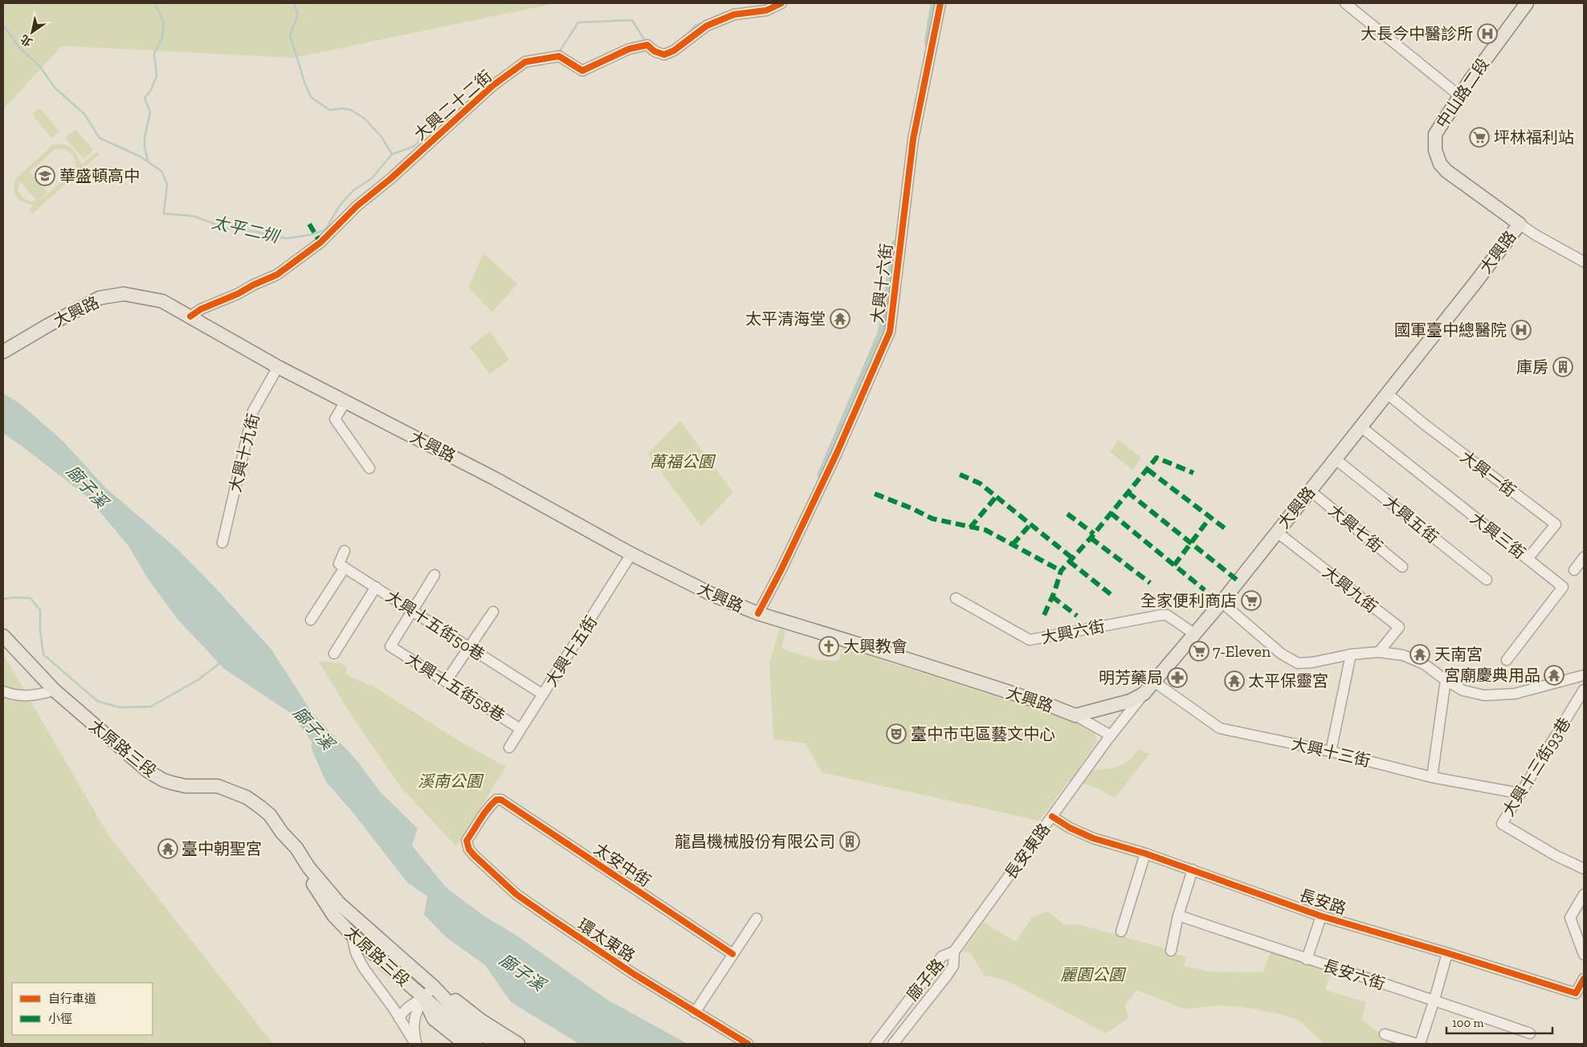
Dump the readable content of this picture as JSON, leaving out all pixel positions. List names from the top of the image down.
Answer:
{
  "streets": {
    "main road": ["中山路二段", "大興路", "太原路三段"],
    "street": [
      "大興二十二街",
      "大興十六街",
      "大興十九街",
      "大興一街",
      "大興五街",
      "大興七街",
      "大興三街",
      "大興九街",
      "大興十五街50巷",
      "大興六街",
      "大興十五街",
      "大興十五街58巷",
      "大興十三街",
      "大興十三街93巷",
      "長安東路",
      "太安中街",
      "長安路",
      "環太東路",
      "長安六街",
      "廍子路"
    ]
  },
  "crossings": [
    ["中山路二段", "大興路"],
    ["大興二十二街", "大興路"],
    ["大興路", "大興十六街"],
    ["大興路", "大興十九街"],
    ["大興路", "大興一街"],
    ["大興路", "大興五街"],
    ["大興路", "大興七街"],
    ["大興路", "大興三街"],
    ["大興路", "大興九街"],
    ["大興路", "大興六街"],
    ["大興路", "大興十五街"],
    ["大興路", "大興十三街"],
    ["大興路", "長安東路"],
    ["大興一街", "大興三街"],
    ["大興十五街50巷", "大興十五街"],
    ["大興十五街50巷", "大興十五街58巷"],
    ["大興十五街", "大興十五街58巷"],
    ["大興十三街", "大興十三街93巷"],
    ["長安東路", "長安路"],
    ["長安東路", "廍子路"],
    ["太安中街", "環太東路"]
  ],
  "water": ["太平二圳", "廍子溪"],
  "parks": ["萬福公園", "溪南公園", "麗園公園"],
  "places": {
    "hospital": ["大長今中醫診所", "國軍臺中總醫院"],
    "supermarket": ["坪林福利站", "全家便利商店", "7-Eleven"],
    "school or university": ["華盛頓高中"],
    "temple": [
      "太平清海堂",
      "天南宮",
      "宮廟慶典用品",
      "太平保靈宮",
      "臺中朝聖宮"
    ],
    "building": ["庫房", "龍昌機械股份有限公司"],
    "church": ["大興教會"],
    "pharmacy": ["明芳藥局"],
    "theatre": ["臺中市屯區藝文中心"]
  },
  "legend": ["自行車道", "小徑"],
  "scale_bar": "100 m",
  "north": "bottom left"
}
